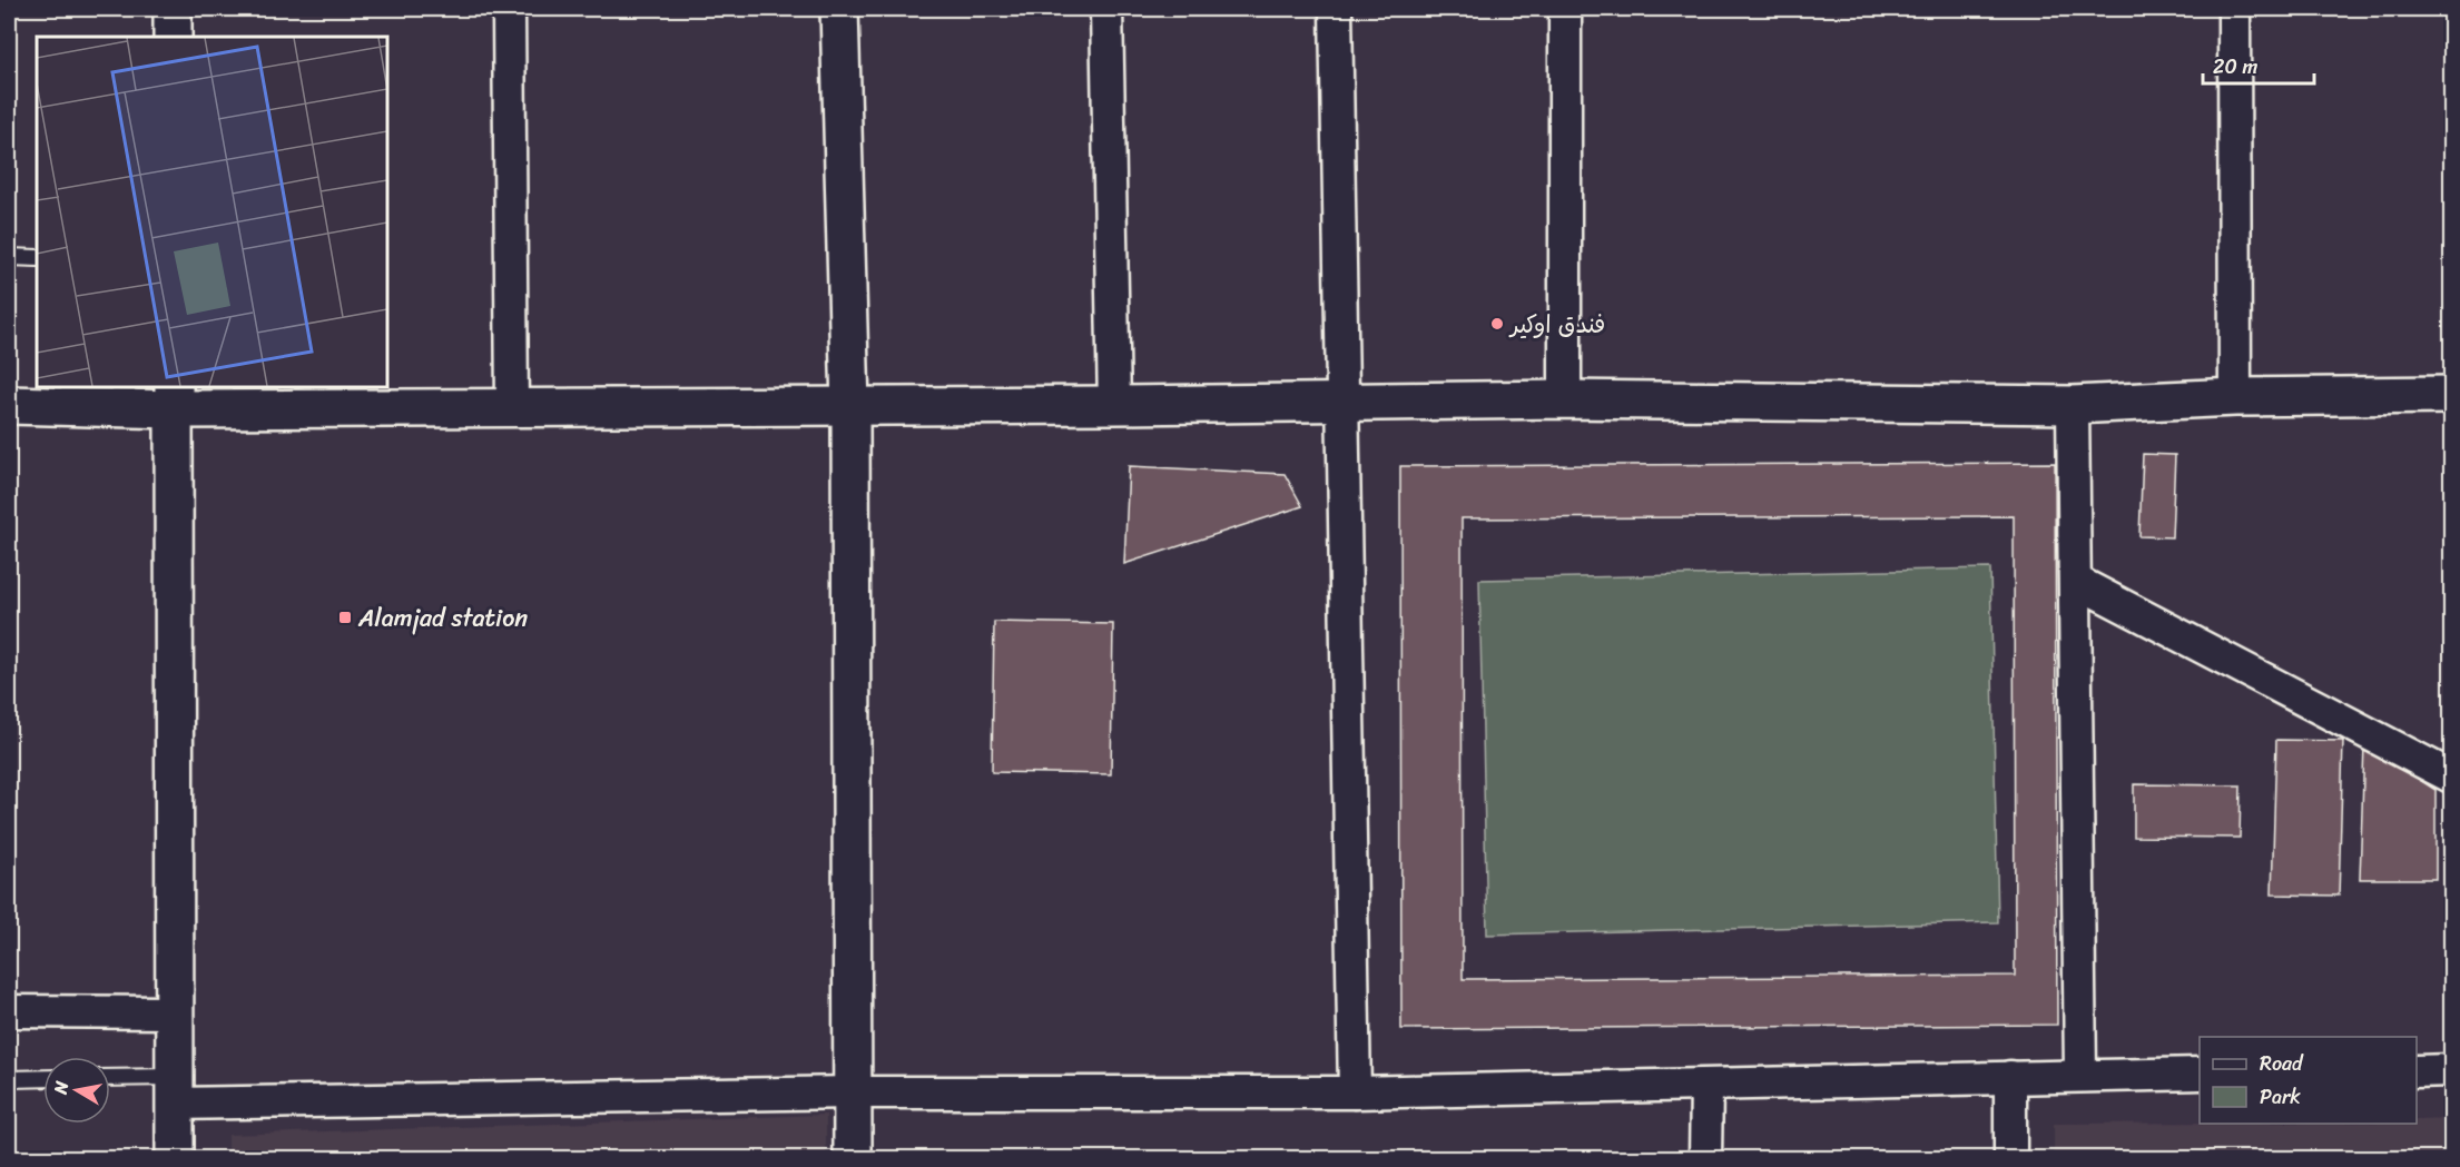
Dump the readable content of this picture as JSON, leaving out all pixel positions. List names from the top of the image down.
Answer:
{
  "places": {
    "other": ["فندق اوكير"],
    "transit": ["Alamjad station"]
  },
  "legend": ["Road", "Park"],
  "scale_bar": "20 m",
  "north": "left"
}
